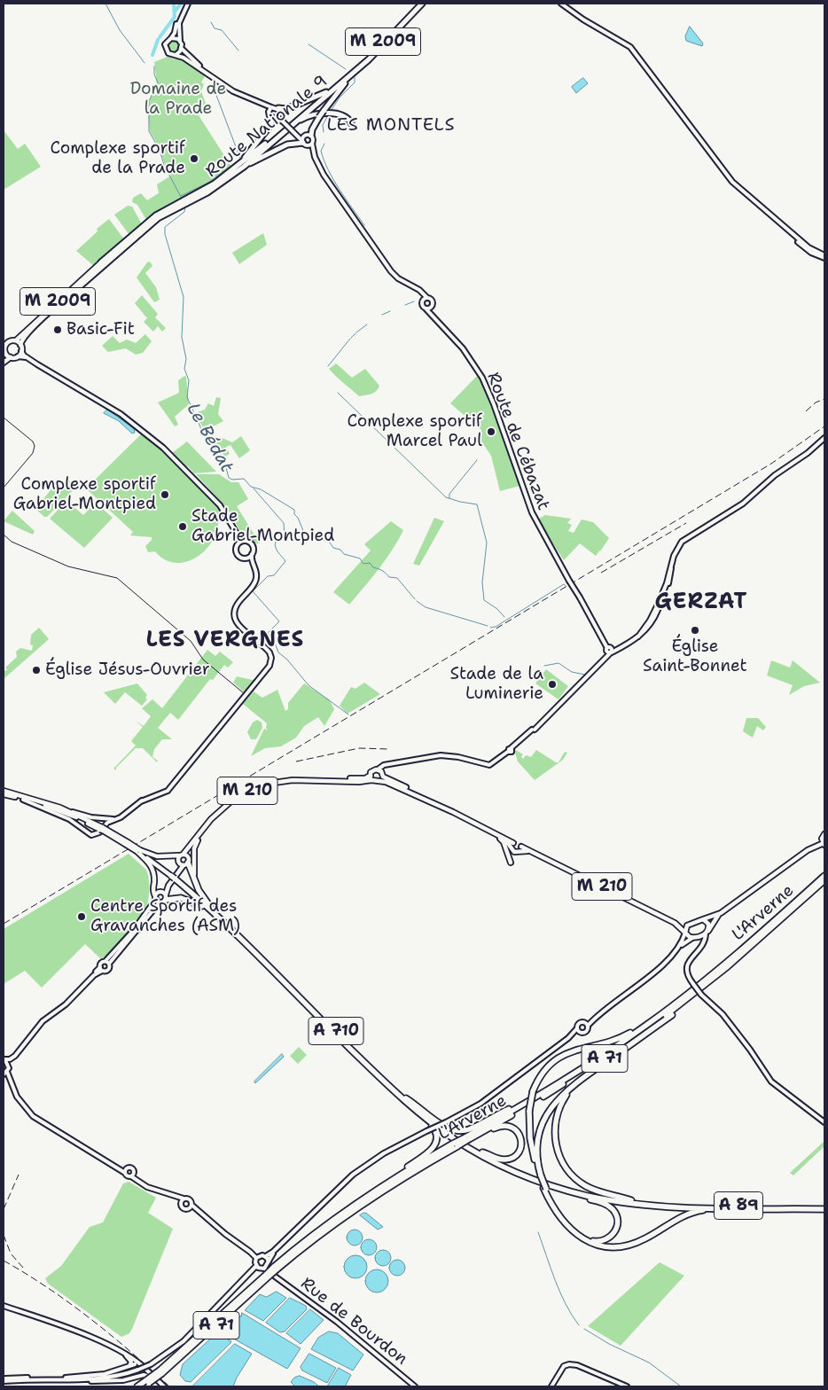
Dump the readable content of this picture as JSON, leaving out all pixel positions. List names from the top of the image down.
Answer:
{
  "streets": {
    "highway": [
      "M 2009",
      "Route Nationale 9",
      "L'Arverne",
      "A 710",
      "A 71",
      "A 89"
    ],
    "main road": ["Route de Cébazat", "M 210", "Rue de Bourdon"]
  },
  "crossings": [
    ["M 2009", "Route Nationale 9"],
    ["L'Arverne", "Rue de Bourdon"],
    ["A 710", "A 89"]
  ],
  "districts": ["LES MONTELS", "GERZAT", "LES VERGNES"],
  "water": ["Le Bédat"],
  "parks": ["Domaine de la Prade"],
  "places": [
    "Complexe sportif de la Prade",
    "Basic-Fit",
    "Complexe sportif Marcel Paul",
    "Complexe sportif Gabriel-Montpied",
    "Stade Gabriel-Montpied",
    "Église Saint-Bonnet",
    "Église Jésus-Ouvrier",
    "Stade de la Luminerie",
    "Centre Sportif des Gravanches (ASM)"
  ]
}
